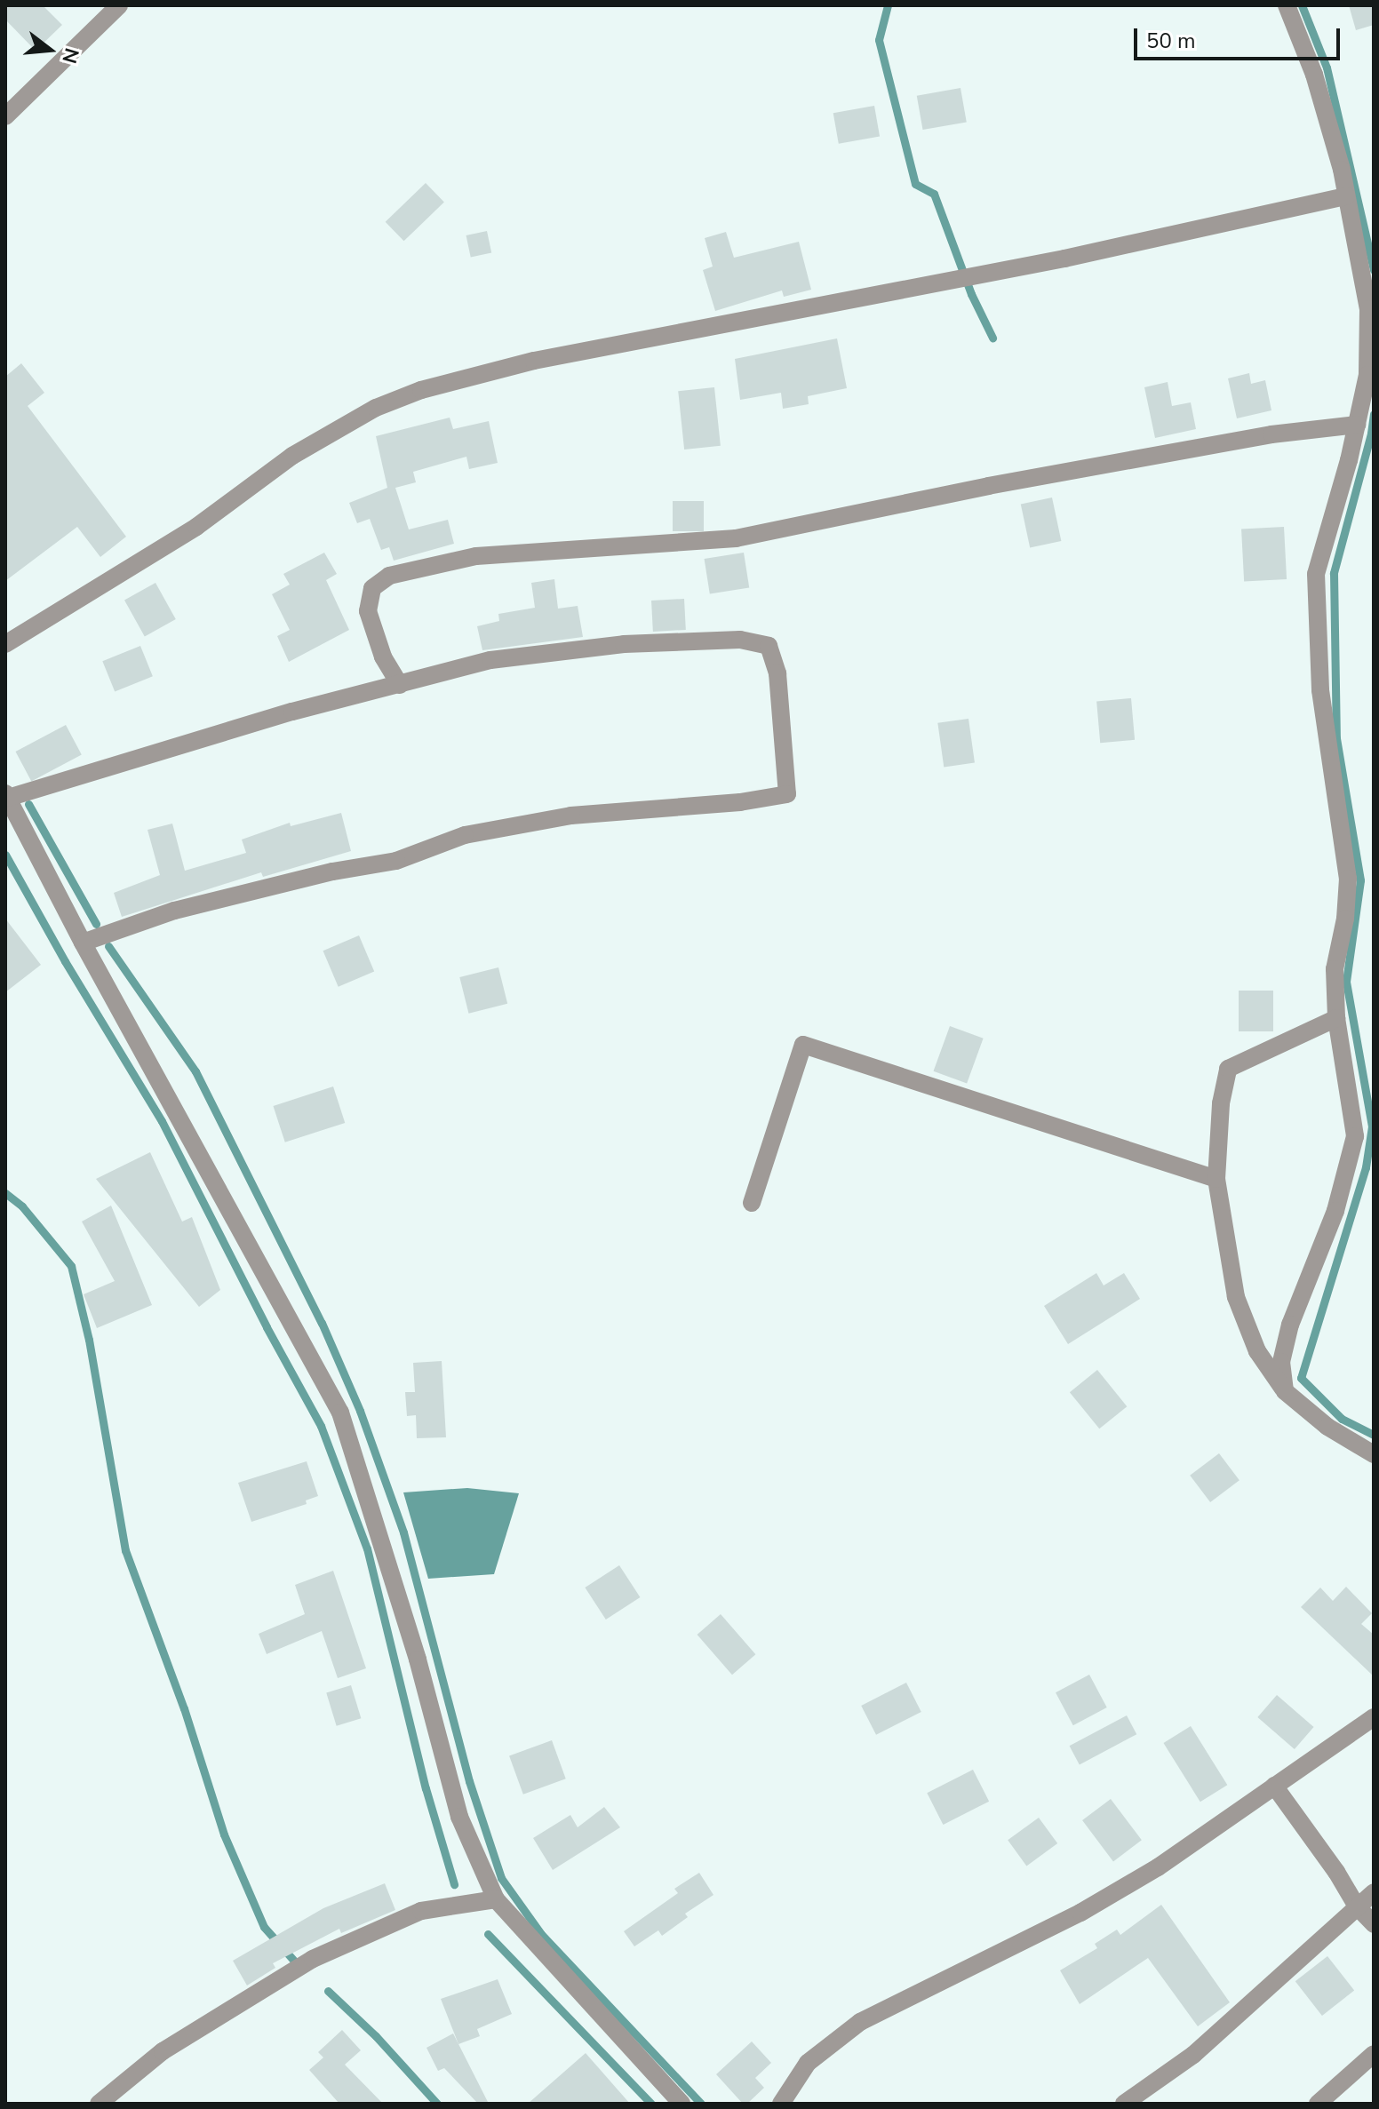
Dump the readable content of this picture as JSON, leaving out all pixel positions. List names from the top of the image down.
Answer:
{
  "scale_bar": "50 m",
  "north": "right"
}
